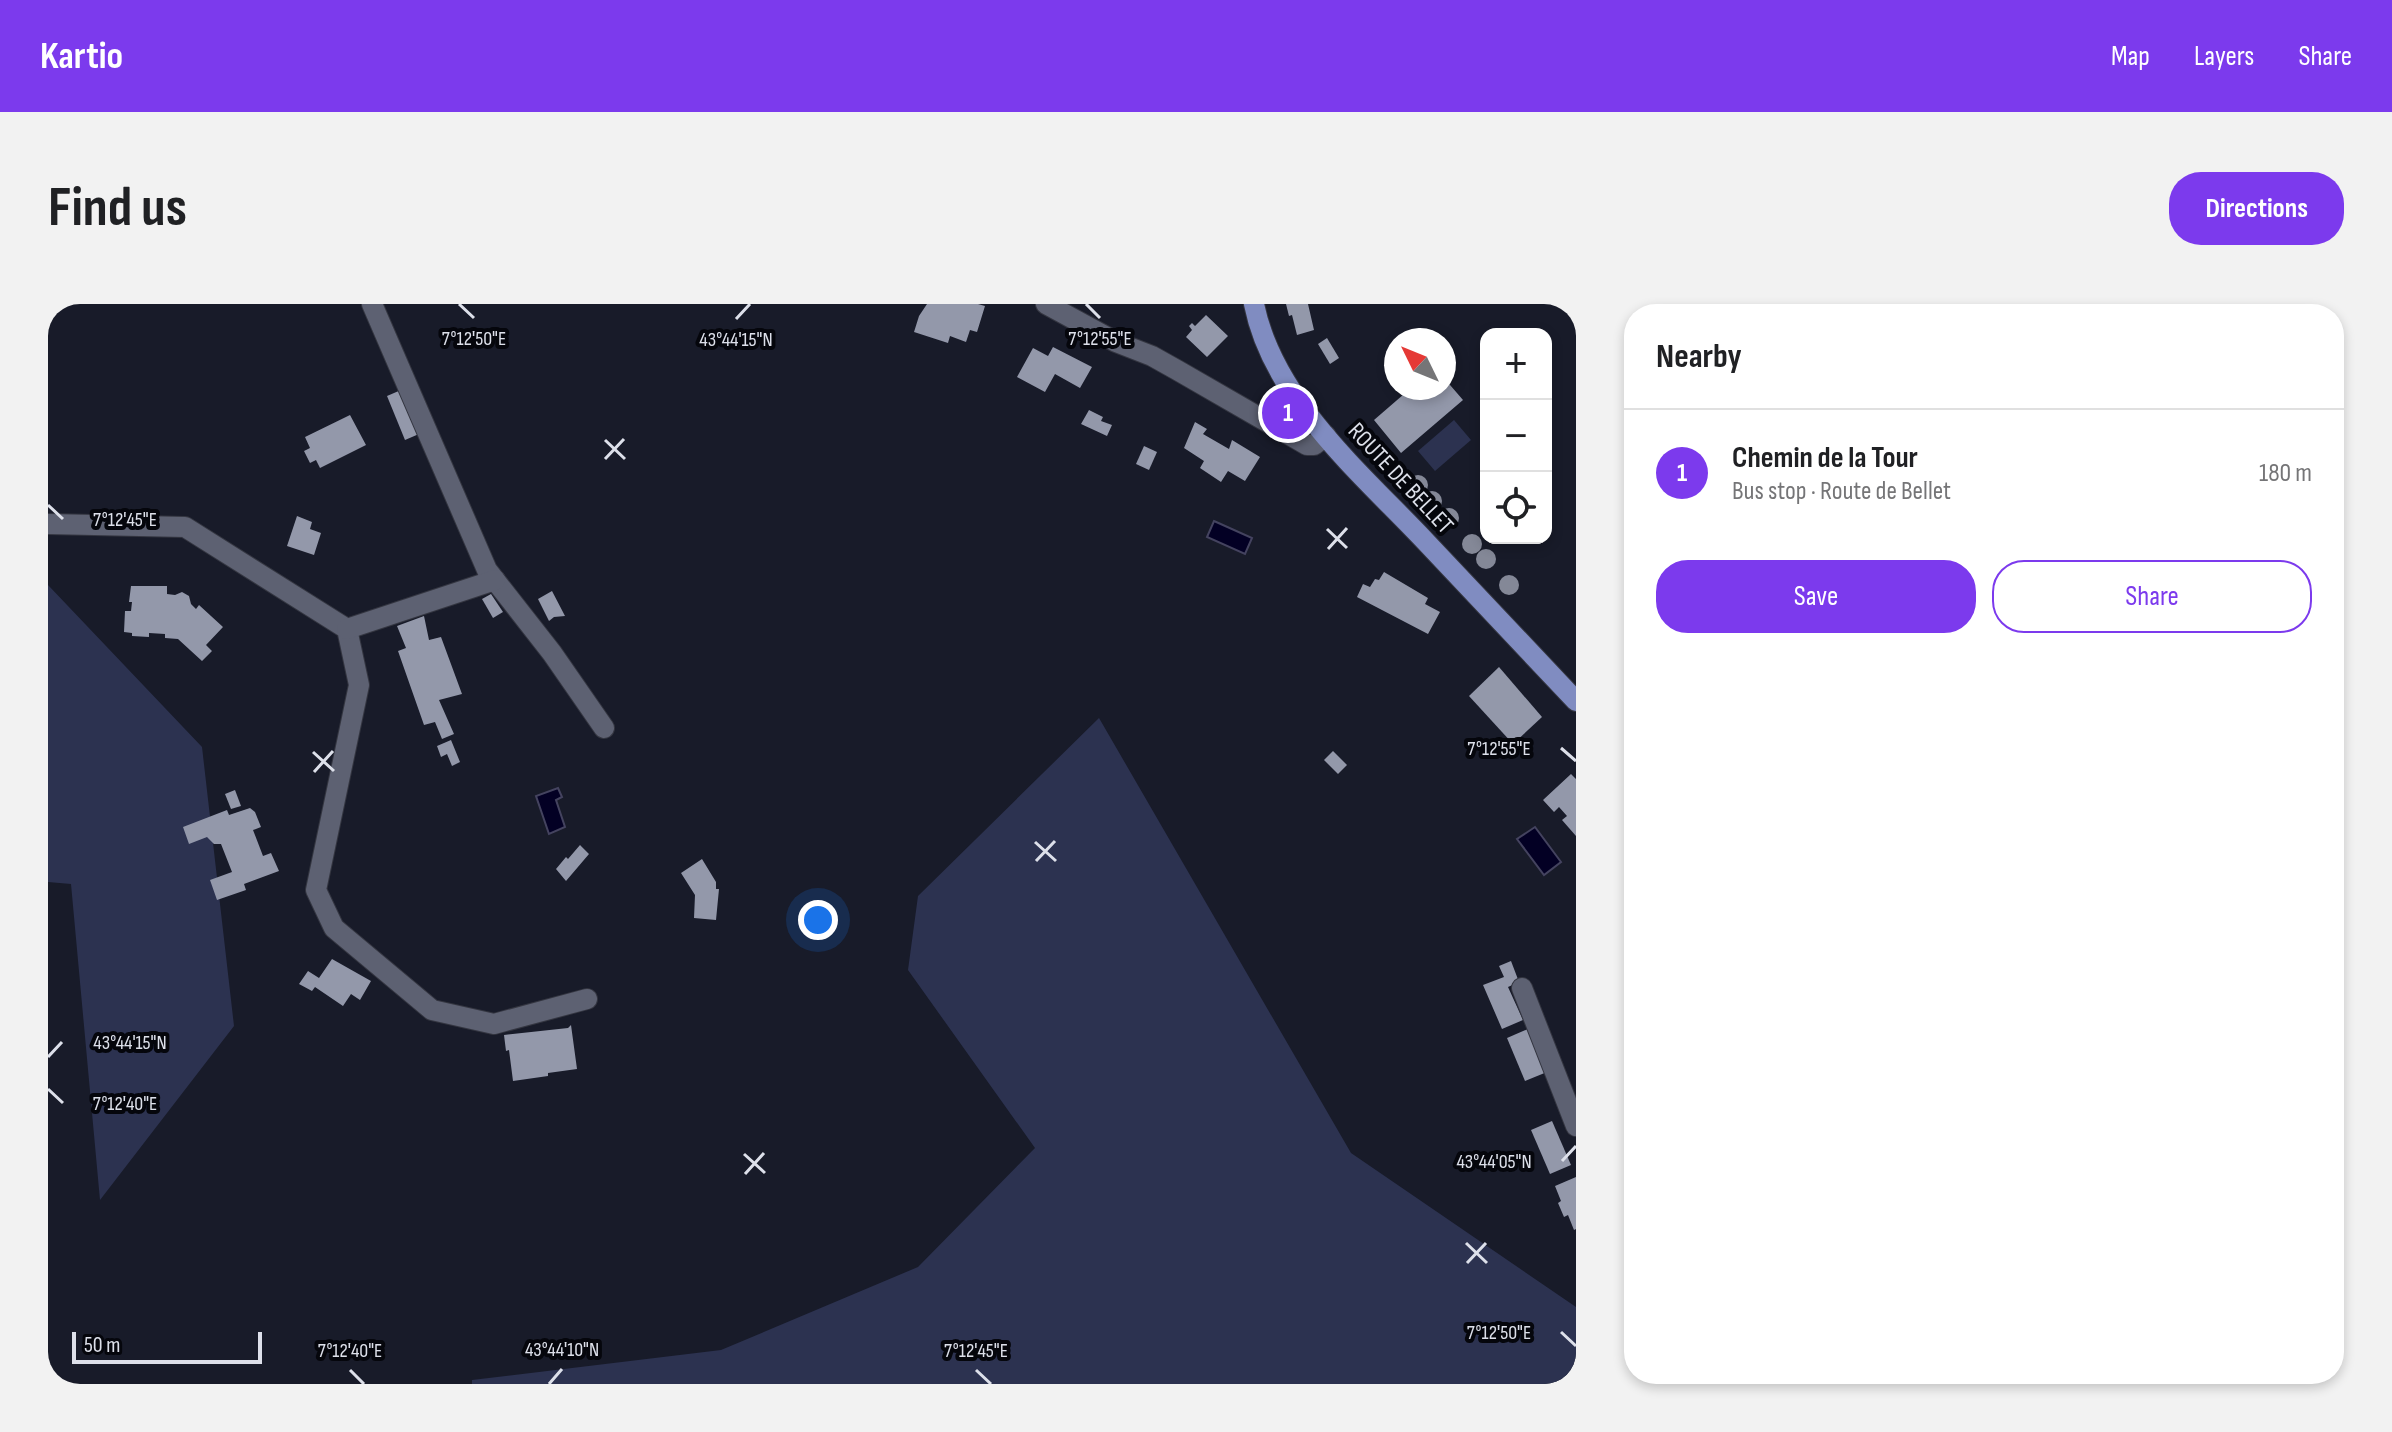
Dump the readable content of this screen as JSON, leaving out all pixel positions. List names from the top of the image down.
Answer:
{
  "streets": {
    "main road": ["ROUTE DE BELLET"]
  },
  "scale_bar": "50 m",
  "north": "top left",
  "page": {
    "header": "Kartio",
    "nav": ["Map", "Layers", "Share"],
    "buttons": [
      "Directions",
      ["Save", "Share"]
    ],
    "title": "Find us",
    "heading": "Nearby",
    "map_buttons": ["+", "−"],
    "pins": "1",
    "list": [
      {
        "mark": "1",
        "name": "Chemin de la Tour",
        "note": "Bus stop · Route de Bellet",
        "value": "180 m"
      }
    ],
    "scale": "50 m"
  },
  "coordinates": [
    "7°12'50\"E",
    "7°12'55\"E",
    "43°44'15\"N",
    "7°12'45\"E",
    "7°12'40\"E",
    "43°44'05\"N",
    "43°44'10\"N"
  ]
}
